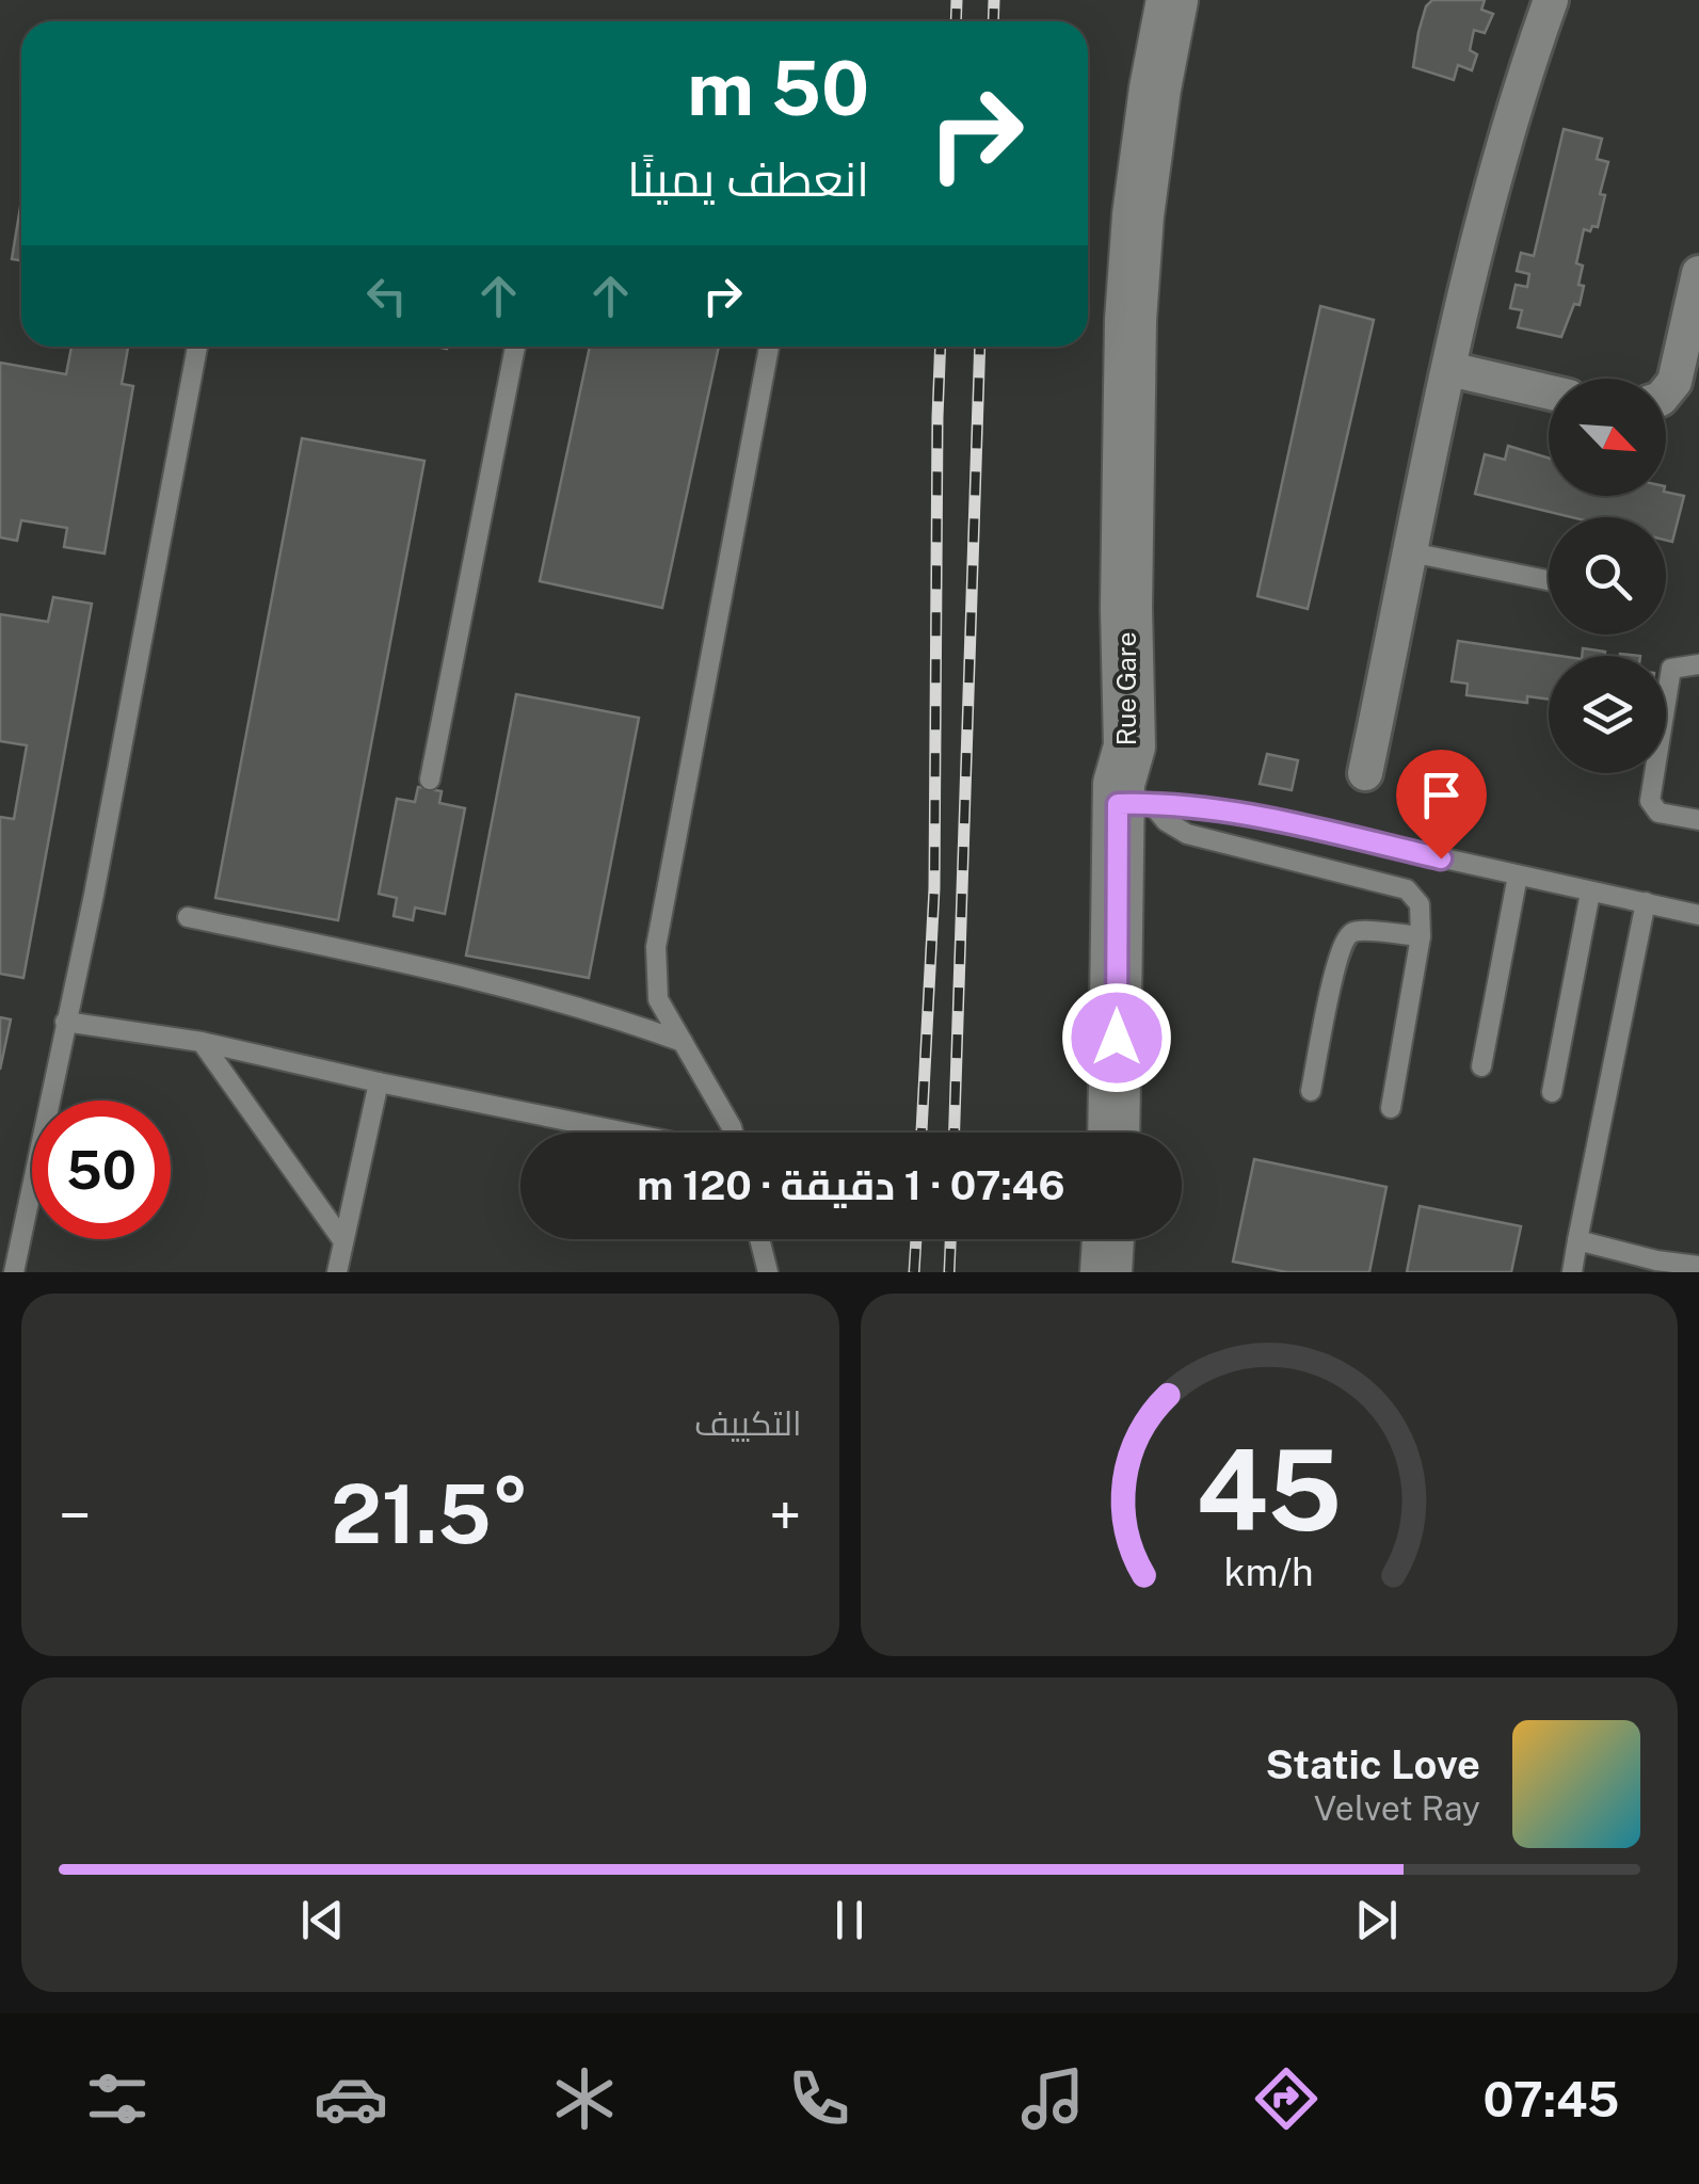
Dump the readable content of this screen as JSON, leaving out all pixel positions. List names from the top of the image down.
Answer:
{
  "streets": {
    "main road": ["Rue Gare"]
  },
  "north": "bottom right",
  "page": {
    "turn": ["50 m", "انعطف يمينًا"],
    "limit": "50",
    "trip": "07:46 · 1 دقيقة · 120 m",
    "tile": "التكييف",
    "heat": ["−", "21.5°", "+"],
    "song": ["Static Love", "Velvet Ray"],
    "tabs": "07:45",
    "gauge": ["45", "km/h"]
  }
}
